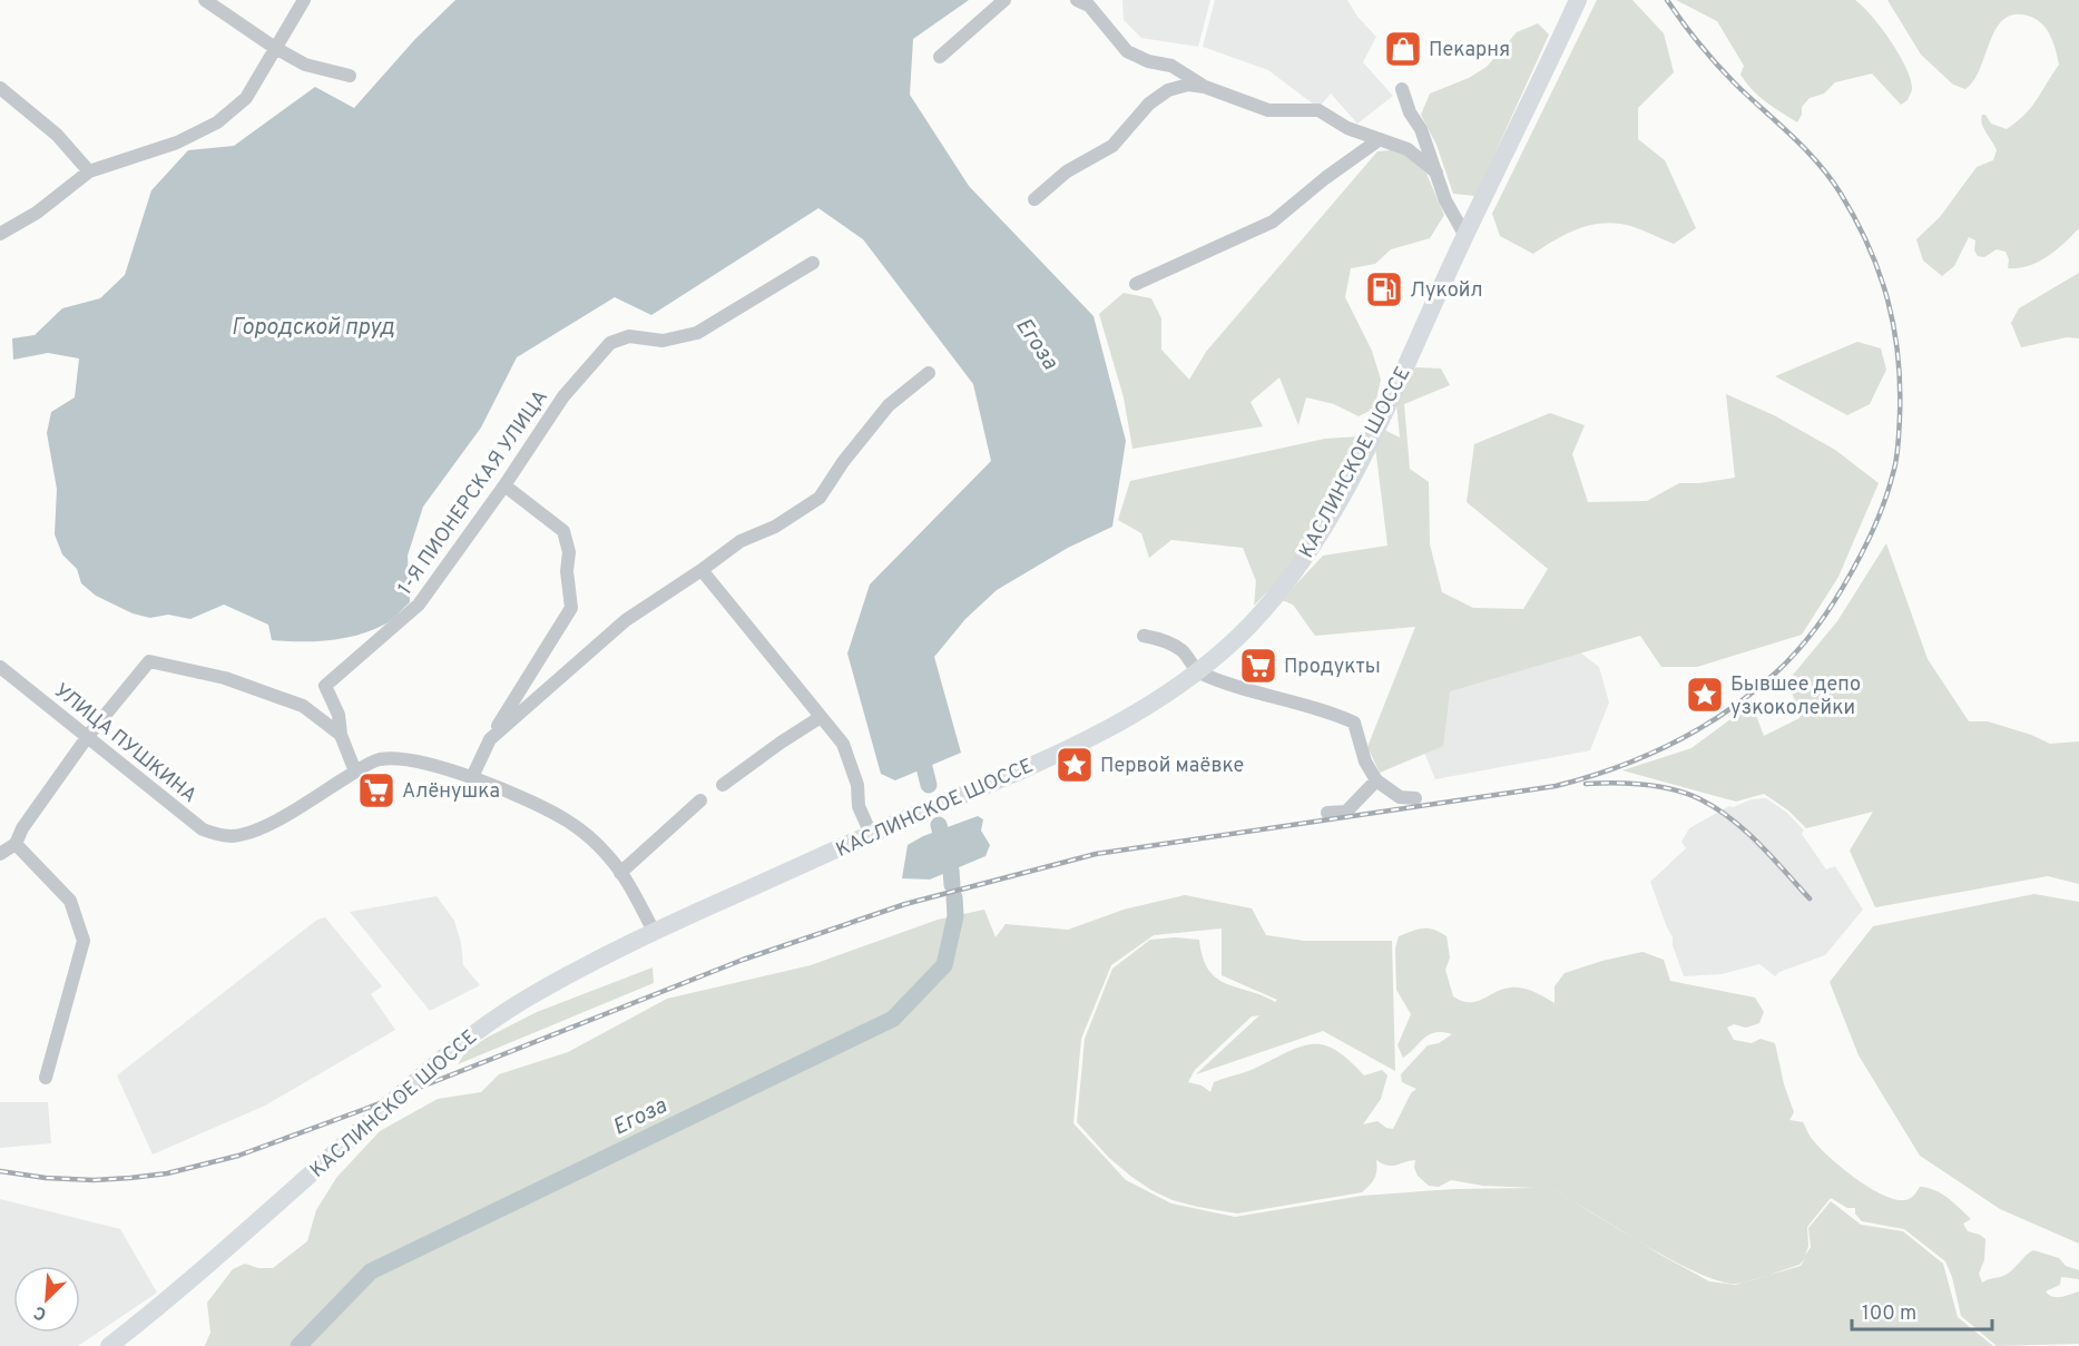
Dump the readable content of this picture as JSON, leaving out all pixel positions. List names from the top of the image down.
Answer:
{
  "streets": {
    "main road": ["КАСЛИНСКОЕ ШОССЕ"],
    "street": ["1-Я ПИОНЕРСКАЯ УЛИЦА", "УЛИЦА ПУШКИНА"]
  },
  "water": ["Городской пруд", "Егоза"],
  "places": {
    "shop": ["Пекарня"],
    "fuel station": ["Лукойл"],
    "supermarket": ["Продукты", "Алёнушка"],
    "place": ["Бывшее депо узкоколейки", "Первой маёвке"]
  },
  "scale_bar": "100 m",
  "north": "bottom left"
}
